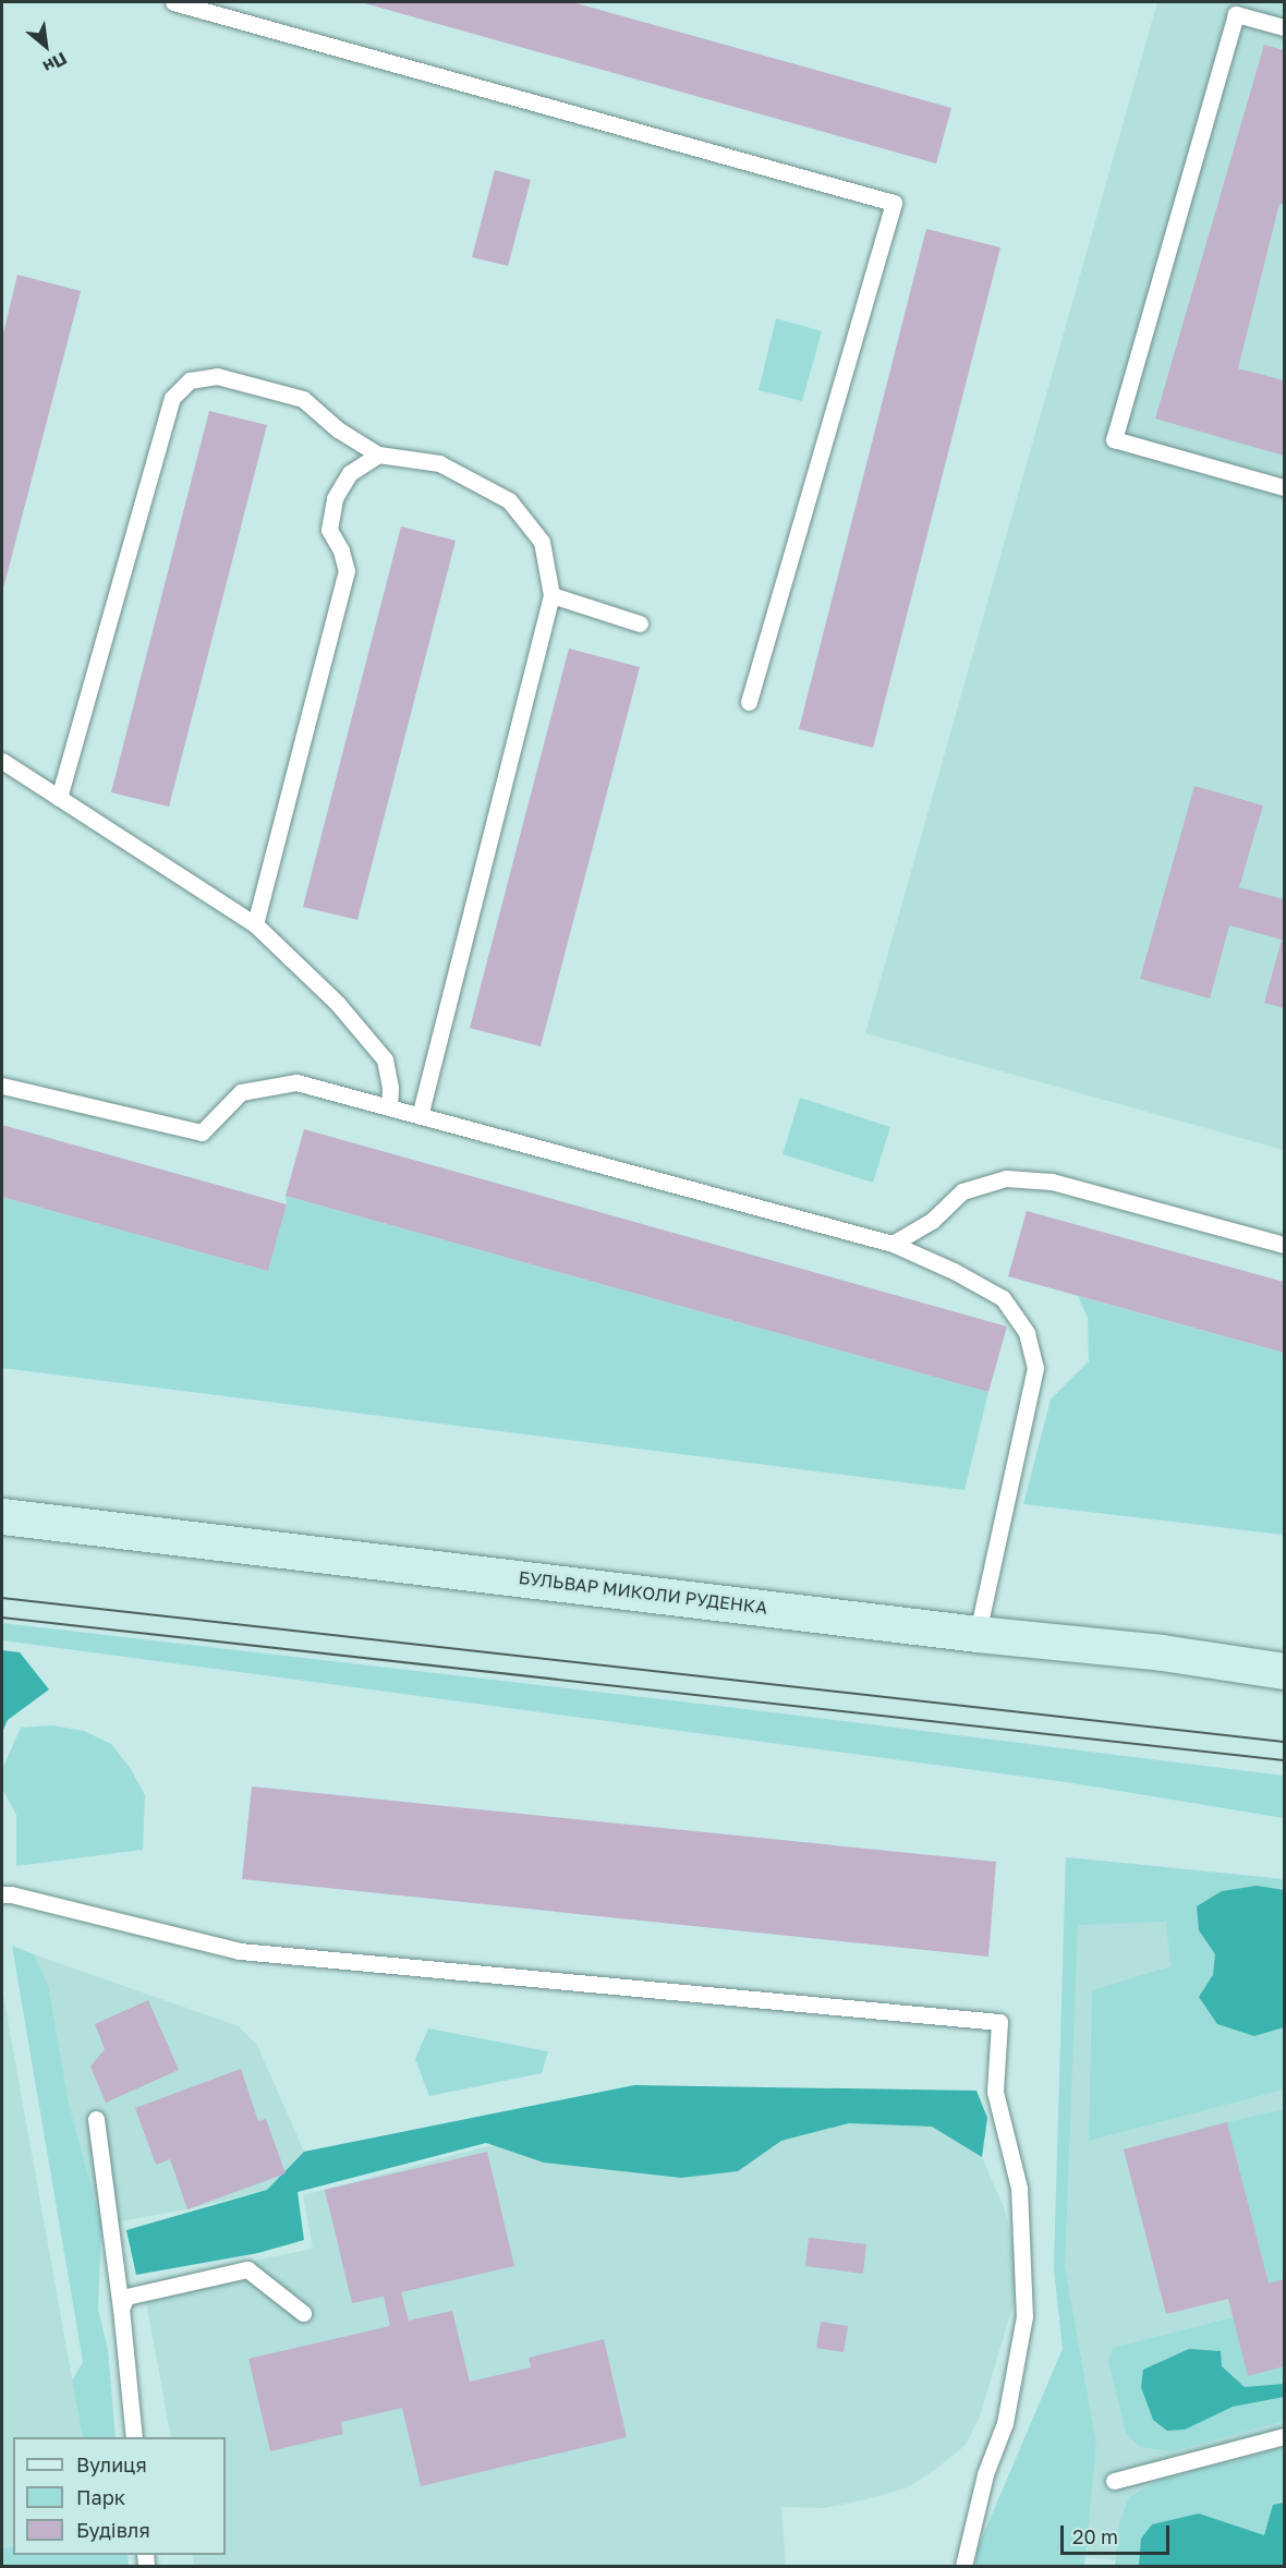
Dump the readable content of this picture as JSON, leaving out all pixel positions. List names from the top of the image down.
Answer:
{
  "streets": {
    "street": ["БУЛЬВАР МИКОЛИ РУДЕНКА"]
  },
  "legend": ["Вулиця", "Парк", "Будівля"],
  "scale_bar": "20 m",
  "north": "bottom right"
}
